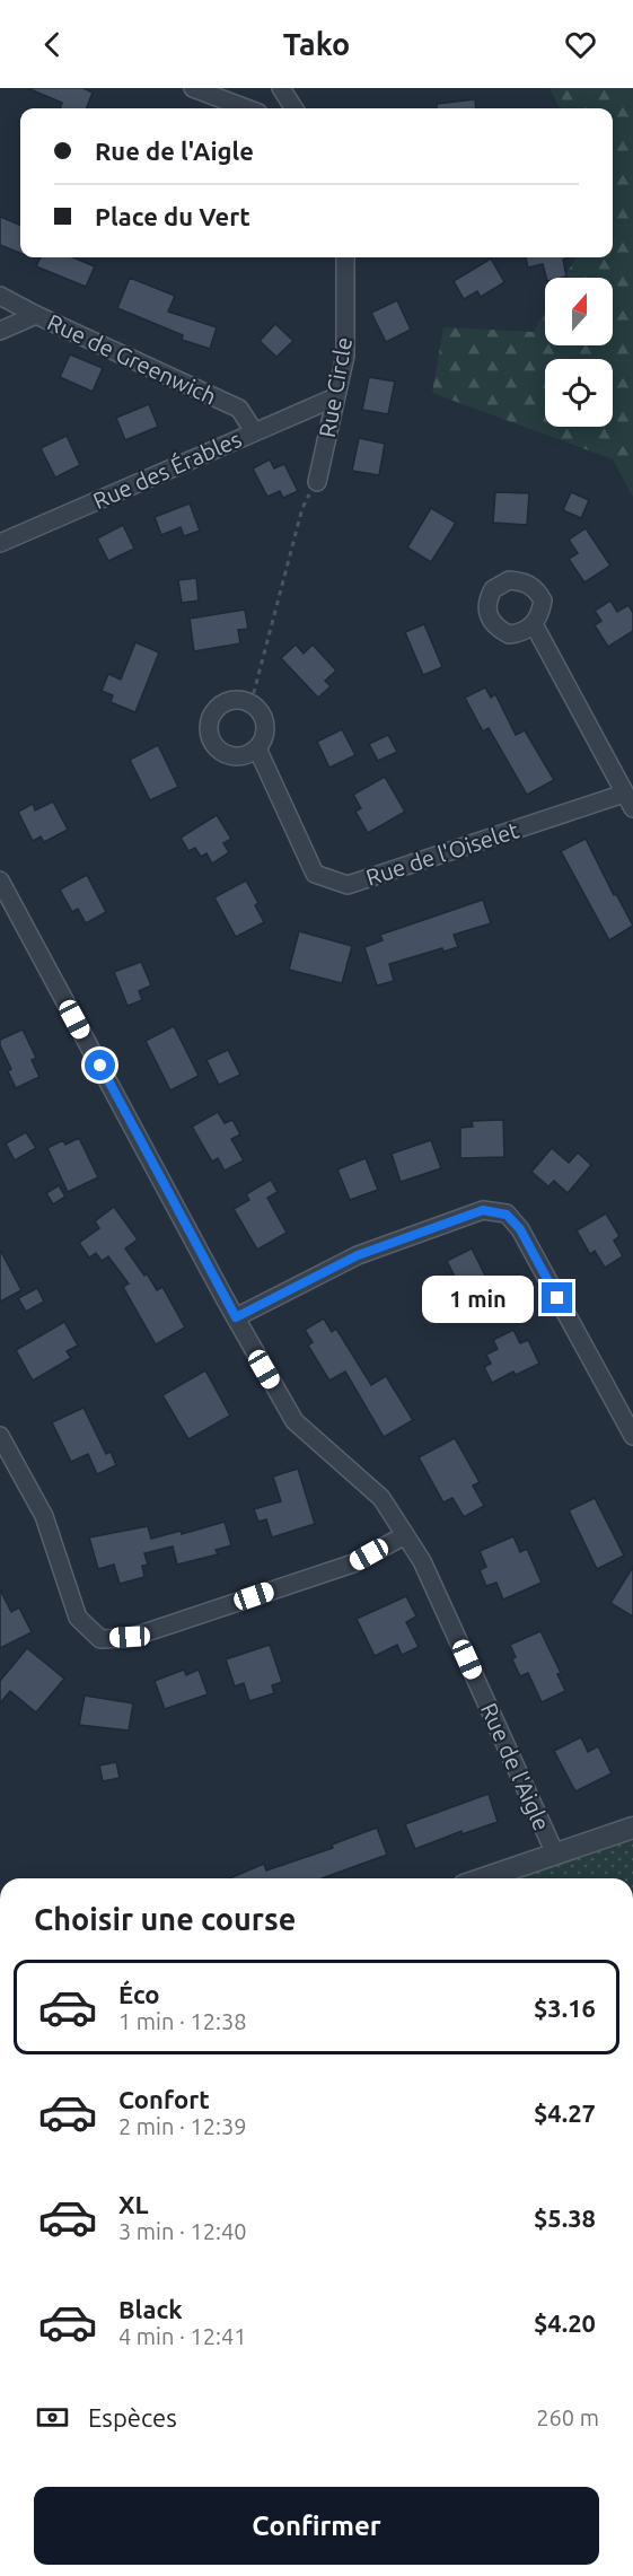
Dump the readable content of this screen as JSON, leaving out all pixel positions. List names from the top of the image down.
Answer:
{
  "streets": {
    "street": [
      "Rue de Greenwich",
      "Rue Circle",
      "Rue des Érables",
      "Rue de l'Oiselet",
      "Rue de l'Aigle"
    ]
  },
  "crossings": [
    ["Rue de Greenwich", "Rue des Érables"],
    ["Rue Circle", "Rue des Érables"]
  ],
  "north": "top",
  "page": {
    "header": "Tako",
    "banner": ["Rue de l'Aigle", "Place du Vert"],
    "bubble": "1 min",
    "heading": "Choisir une course",
    "list": [
      {
        "name": "Éco",
        "note": "1 min · 12:38",
        "value": "$3.16"
      },
      {
        "name": "Confort",
        "note": "2 min · 12:39",
        "value": "$4.27"
      },
      {
        "name": "XL",
        "note": "3 min · 12:40",
        "value": "$5.38"
      },
      {
        "name": "Black",
        "note": "4 min · 12:41",
        "value": "$4.20"
      }
    ],
    "pay": ["Espèces", "260 m"],
    "buttons": "Confirmer"
  }
}
